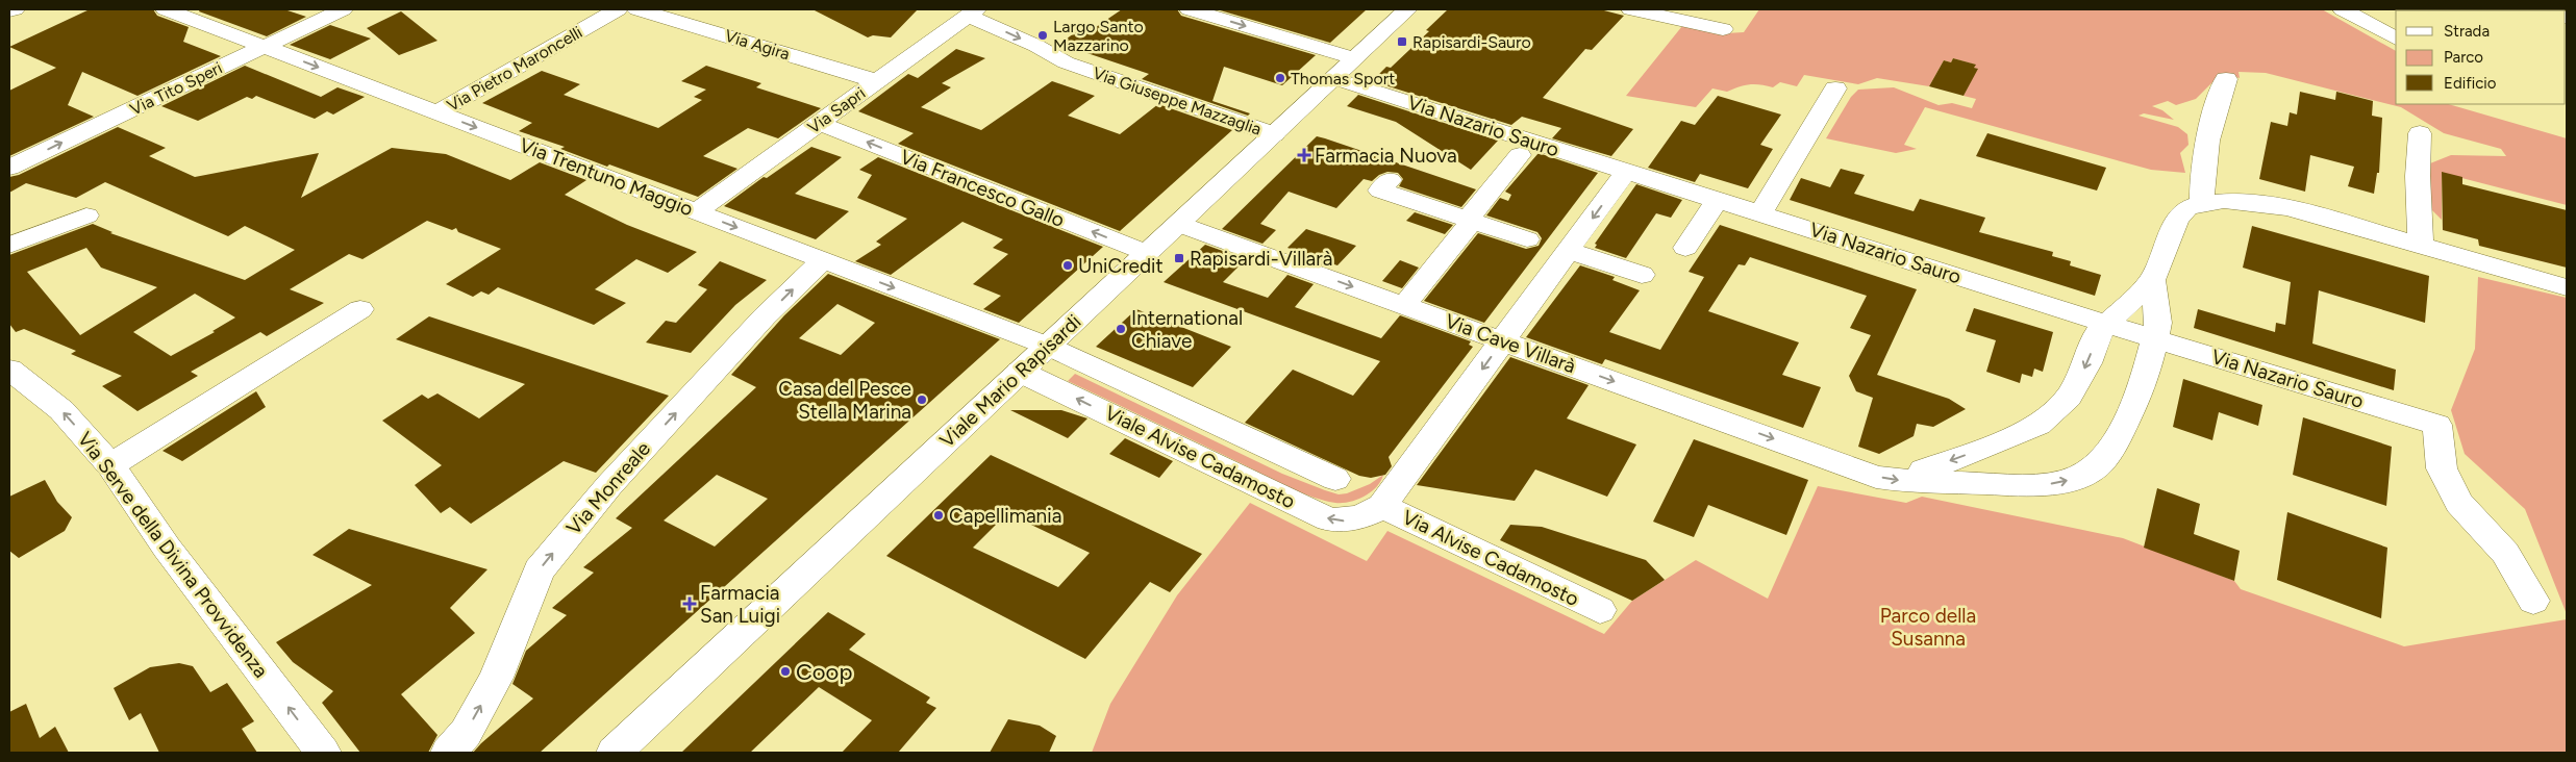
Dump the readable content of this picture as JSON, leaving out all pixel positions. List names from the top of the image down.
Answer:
{
  "streets": {
    "street": [
      "Via Agira",
      "Via Pietro Maroncelli",
      "Via Tito Speri",
      "Via Giuseppe Mazzaglia",
      "Via Sapri",
      "Via Nazario Sauro",
      "Via Trentuno Maggio",
      "Via Francesco Gallo",
      "Via Cave Villarà",
      "Viale Mario Rapisardi",
      "Viale Alvise Cadamosto",
      "Via Monreale",
      "Via Serve della Divina Provvidenza",
      "Via Alvise Cadamosto"
    ]
  },
  "crossings": [
    ["Via Agira", "Via Sapri"],
    ["Via Pietro Maroncelli", "Via Trentuno Maggio"],
    ["Via Tito Speri", "Via Trentuno Maggio"],
    ["Via Giuseppe Mazzaglia", "Via Sapri"],
    ["Via Giuseppe Mazzaglia", "Viale Mario Rapisardi"],
    ["Via Sapri", "Via Trentuno Maggio"],
    ["Via Sapri", "Via Francesco Gallo"],
    ["Via Nazario Sauro", "Via Cave Villarà"],
    ["Via Nazario Sauro", "Viale Mario Rapisardi"],
    ["Via Trentuno Maggio", "Viale Mario Rapisardi"],
    ["Via Trentuno Maggio", "Viale Alvise Cadamosto"],
    ["Via Trentuno Maggio", "Via Monreale"],
    ["Via Francesco Gallo", "Viale Mario Rapisardi"],
    ["Via Cave Villarà", "Viale Mario Rapisardi"],
    ["Viale Mario Rapisardi", "Viale Alvise Cadamosto"],
    ["Viale Alvise Cadamosto", "Via Alvise Cadamosto"]
  ],
  "one_way": [
    "Via Tito Speri",
    "Via Trentuno Maggio",
    "Via Francesco Gallo",
    "Via Cave Villarà",
    "Via Monreale",
    "Via Serve della Divina Provvidenza"
  ],
  "parks": ["Parco della Susanna"],
  "places": {
    "other": [
      "Largo Santo Mazzarino",
      "Thomas Sport",
      "UniCredit",
      "International Chiave",
      "Casa del Pesce Stella Marina",
      "Capellimania",
      "Coop"
    ],
    "transit": ["Rapisardi-Sauro", "Rapisardi-Villarà"],
    "health": ["Farmacia Nuova", "Farmacia San Luigi"]
  },
  "legend": ["Strada", "Parco", "Edificio"]
}
